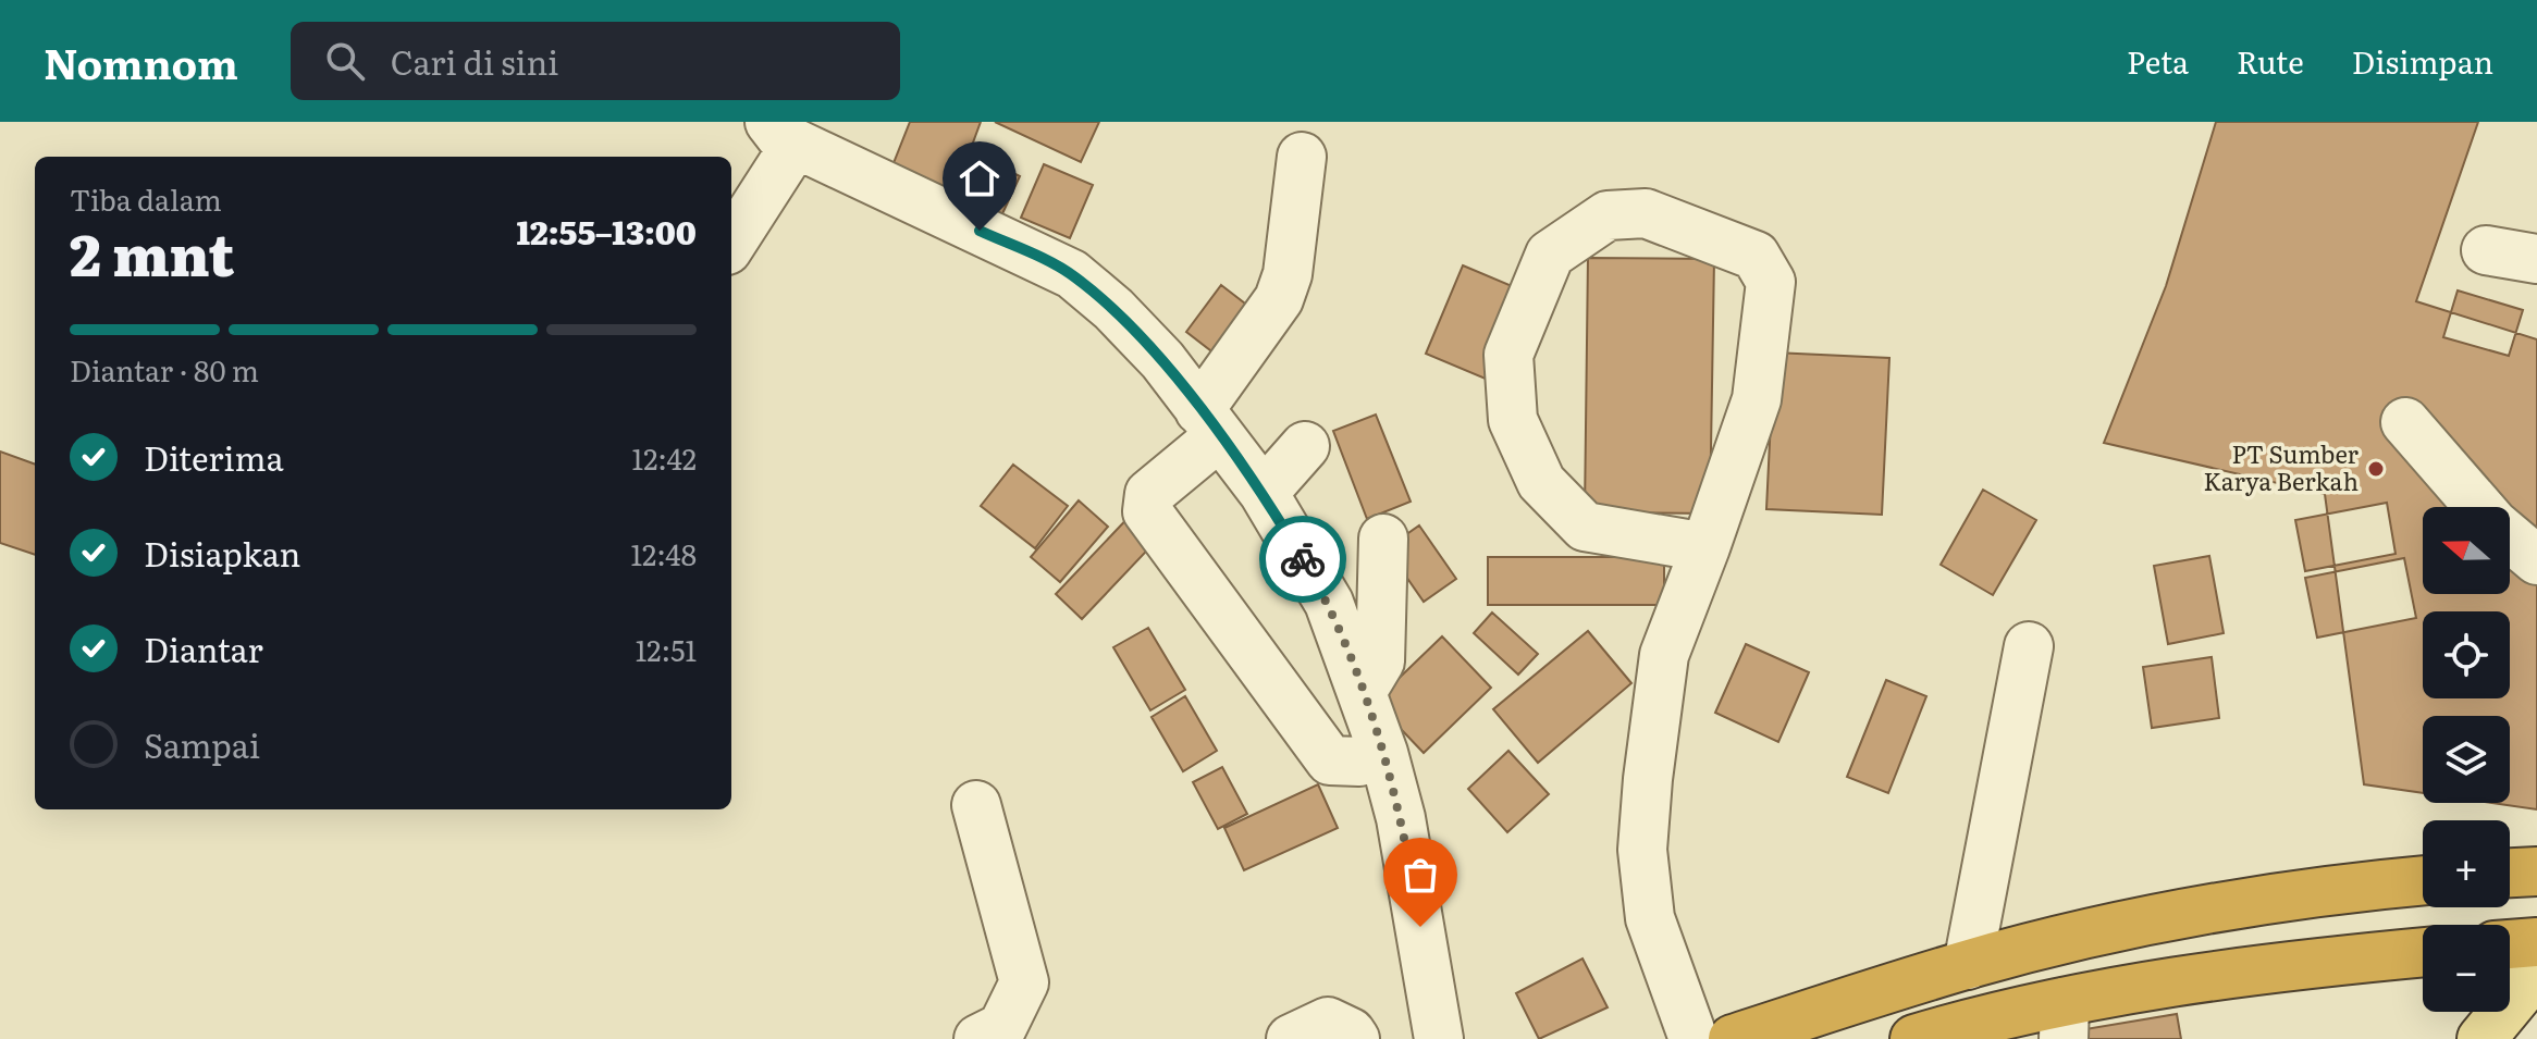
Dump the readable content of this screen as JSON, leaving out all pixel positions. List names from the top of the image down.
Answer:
{
  "places": ["PT Sumber Karya Berkah"],
  "north": "left",
  "page": {
    "header": "Nomnom",
    "search": "Cari di sini",
    "nav": ["Peta", "Rute", "Disimpan"],
    "heading": ["2 mnt", "Tiba dalam", "12:55–13:00"],
    "bar": "Diantar · 80 m",
    "list": [
      ["Diterima", "12:42"],
      ["Disiapkan", "12:48"],
      ["Diantar", "12:51"],
      "Sampai"
    ],
    "map_buttons": ["+", "−"]
  }
}
